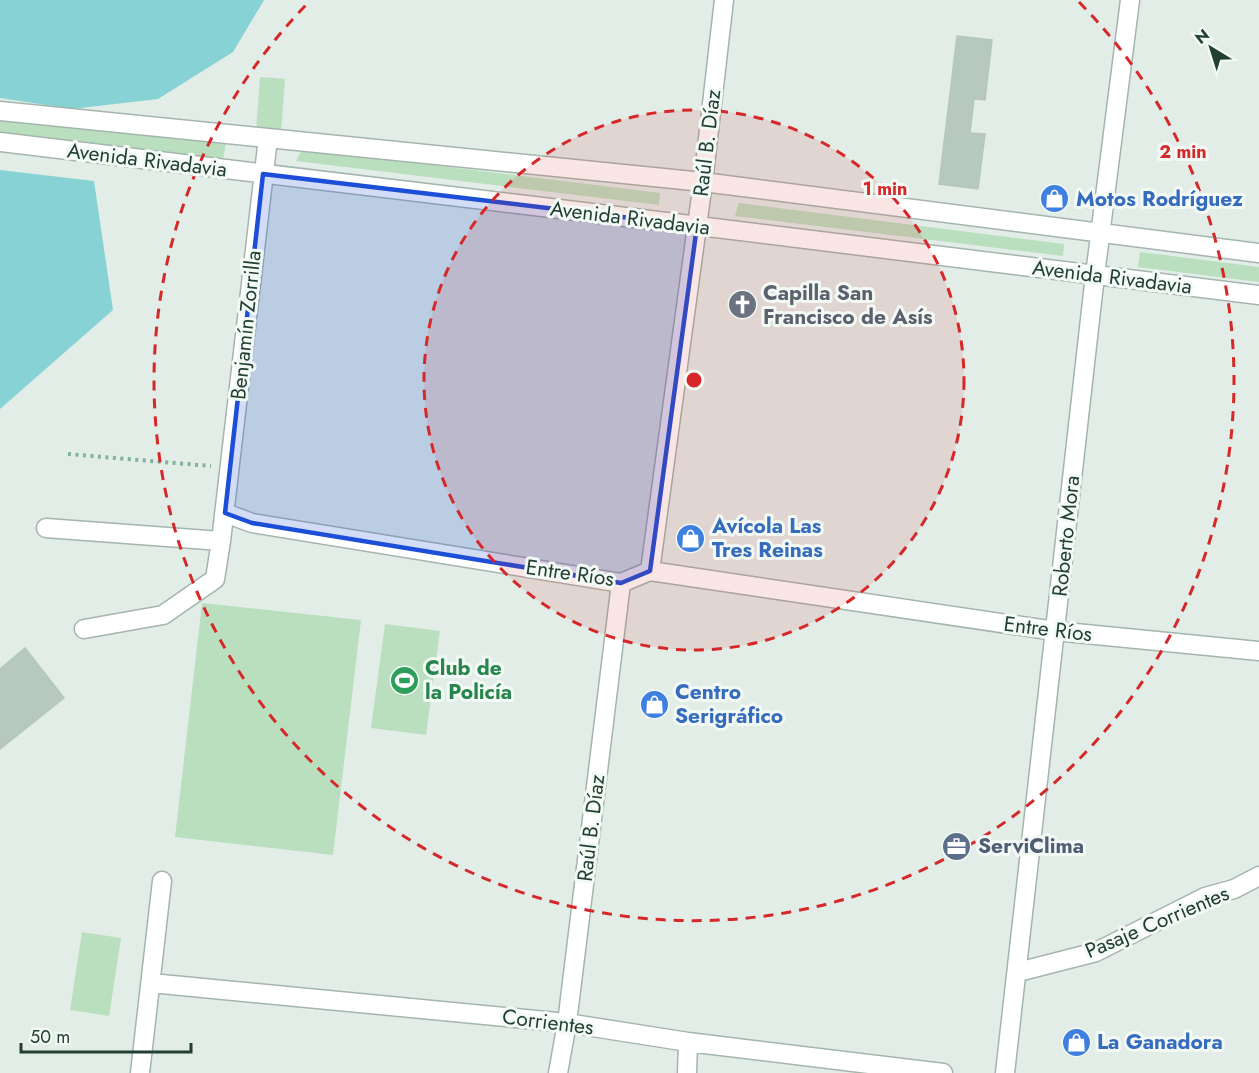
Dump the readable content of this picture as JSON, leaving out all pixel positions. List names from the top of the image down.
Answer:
{
  "streets": {
    "street": [
      "Raúl B. Díaz",
      "Avenida Rivadavia",
      "Benjamín Zorrilla",
      "Roberto Mora",
      "Entre Ríos",
      "Pasaje Corrientes",
      "Corrientes"
    ]
  },
  "crossings": [
    ["Raúl B. Díaz", "Avenida Rivadavia"],
    ["Raúl B. Díaz", "Entre Ríos"],
    ["Raúl B. Díaz", "Corrientes"],
    ["Avenida Rivadavia", "Benjamín Zorrilla"],
    ["Avenida Rivadavia", "Roberto Mora"],
    ["Benjamín Zorrilla", "Entre Ríos"],
    ["Roberto Mora", "Entre Ríos"],
    ["Roberto Mora", "Pasaje Corrientes"]
  ],
  "places": {
    "shop": [
      "Motos Rodríguez",
      "Avícola Las Tres Reinas",
      "Centro Serigráfico",
      "La Ganadora"
    ],
    "church": ["Capilla San Francisco de Asís"],
    "sports": ["Club de la Policía"],
    "office": ["ServiClima"]
  },
  "scale_bar": "50 m",
  "north": "top left",
  "rings": ["2 min", "1 min"]
}
